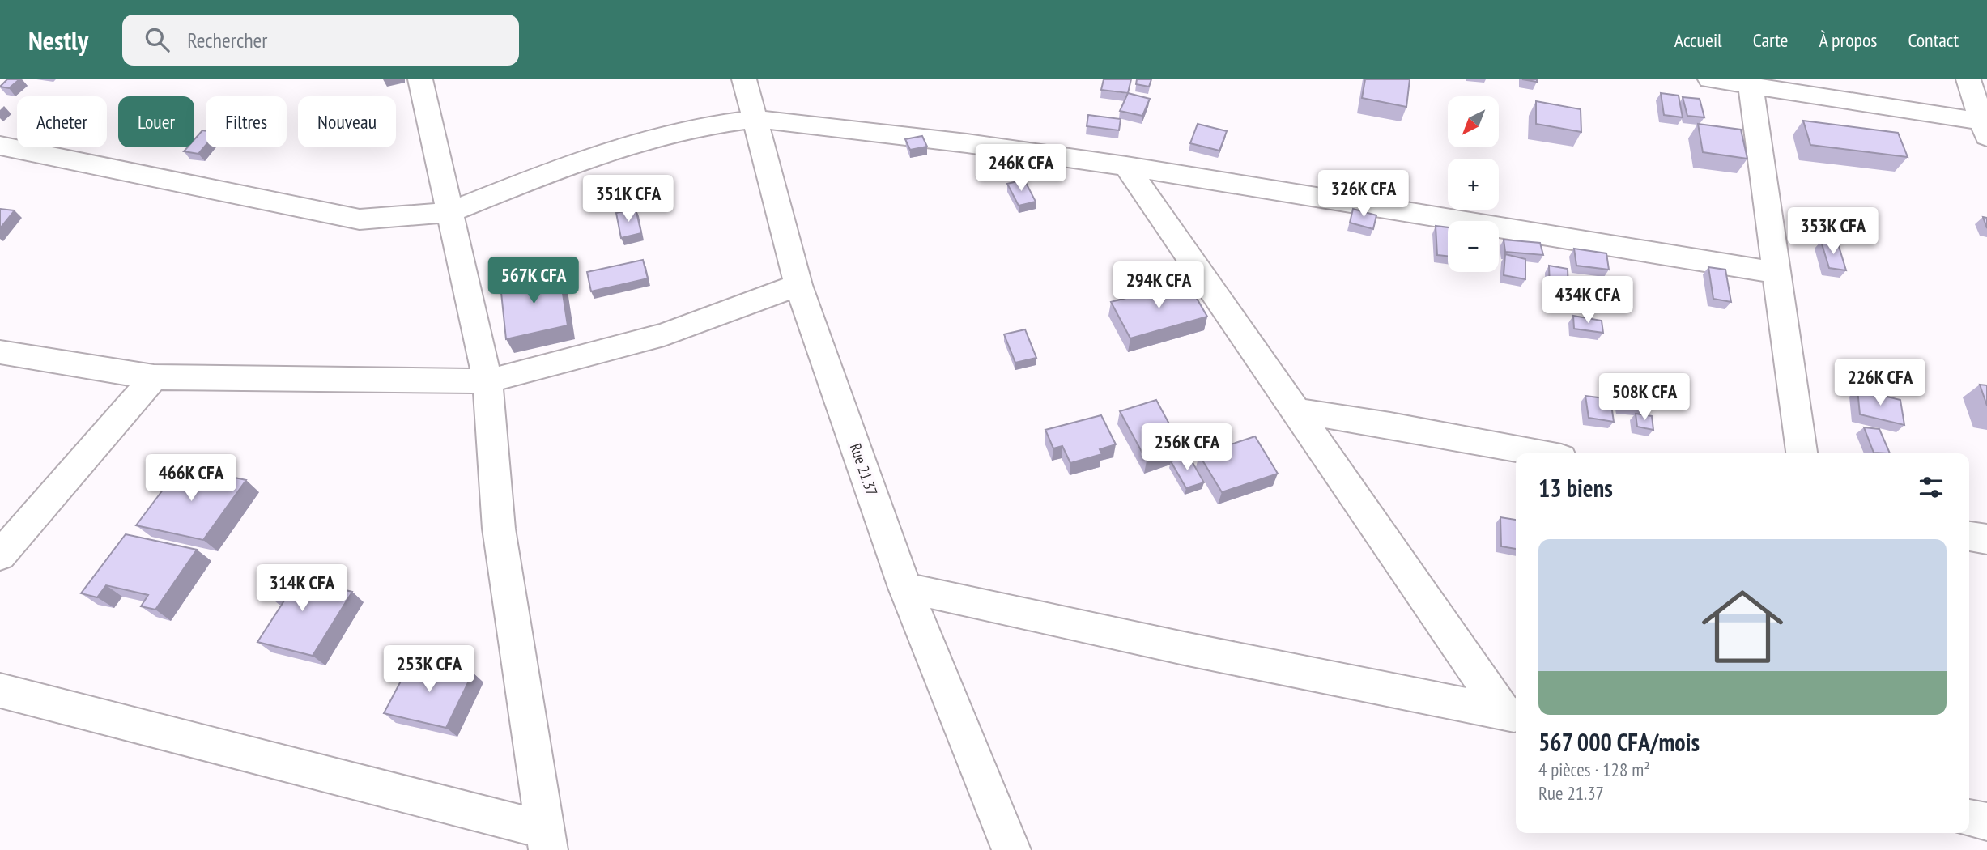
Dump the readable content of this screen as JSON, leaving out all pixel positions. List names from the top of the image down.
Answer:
{
  "streets": {
    "street": ["Rue 21.37"]
  },
  "north": "bottom left",
  "page": {
    "header": "Nestly",
    "search": "Rechercher",
    "nav": [
      "Accueil",
      "Carte",
      "À propos",
      "Contact"
    ],
    "map_buttons": ["+", "−"],
    "chip": [
      "Acheter",
      "Louer",
      "Filtres",
      "Nouveau"
    ],
    "price": [
      "246K CFA",
      "326K CFA",
      "351K CFA",
      "353K CFA",
      "567K CFA",
      "294K CFA",
      "434K CFA",
      "226K CFA",
      "508K CFA",
      "256K CFA",
      "466K CFA",
      "314K CFA",
      "253K CFA"
    ],
    "heading": "13 biens",
    "list": [
      {
        "name": "567 000 CFA/mois",
        "note": "4 pièces · 128 m² · Rue 21.37"
      }
    ]
  }
}
